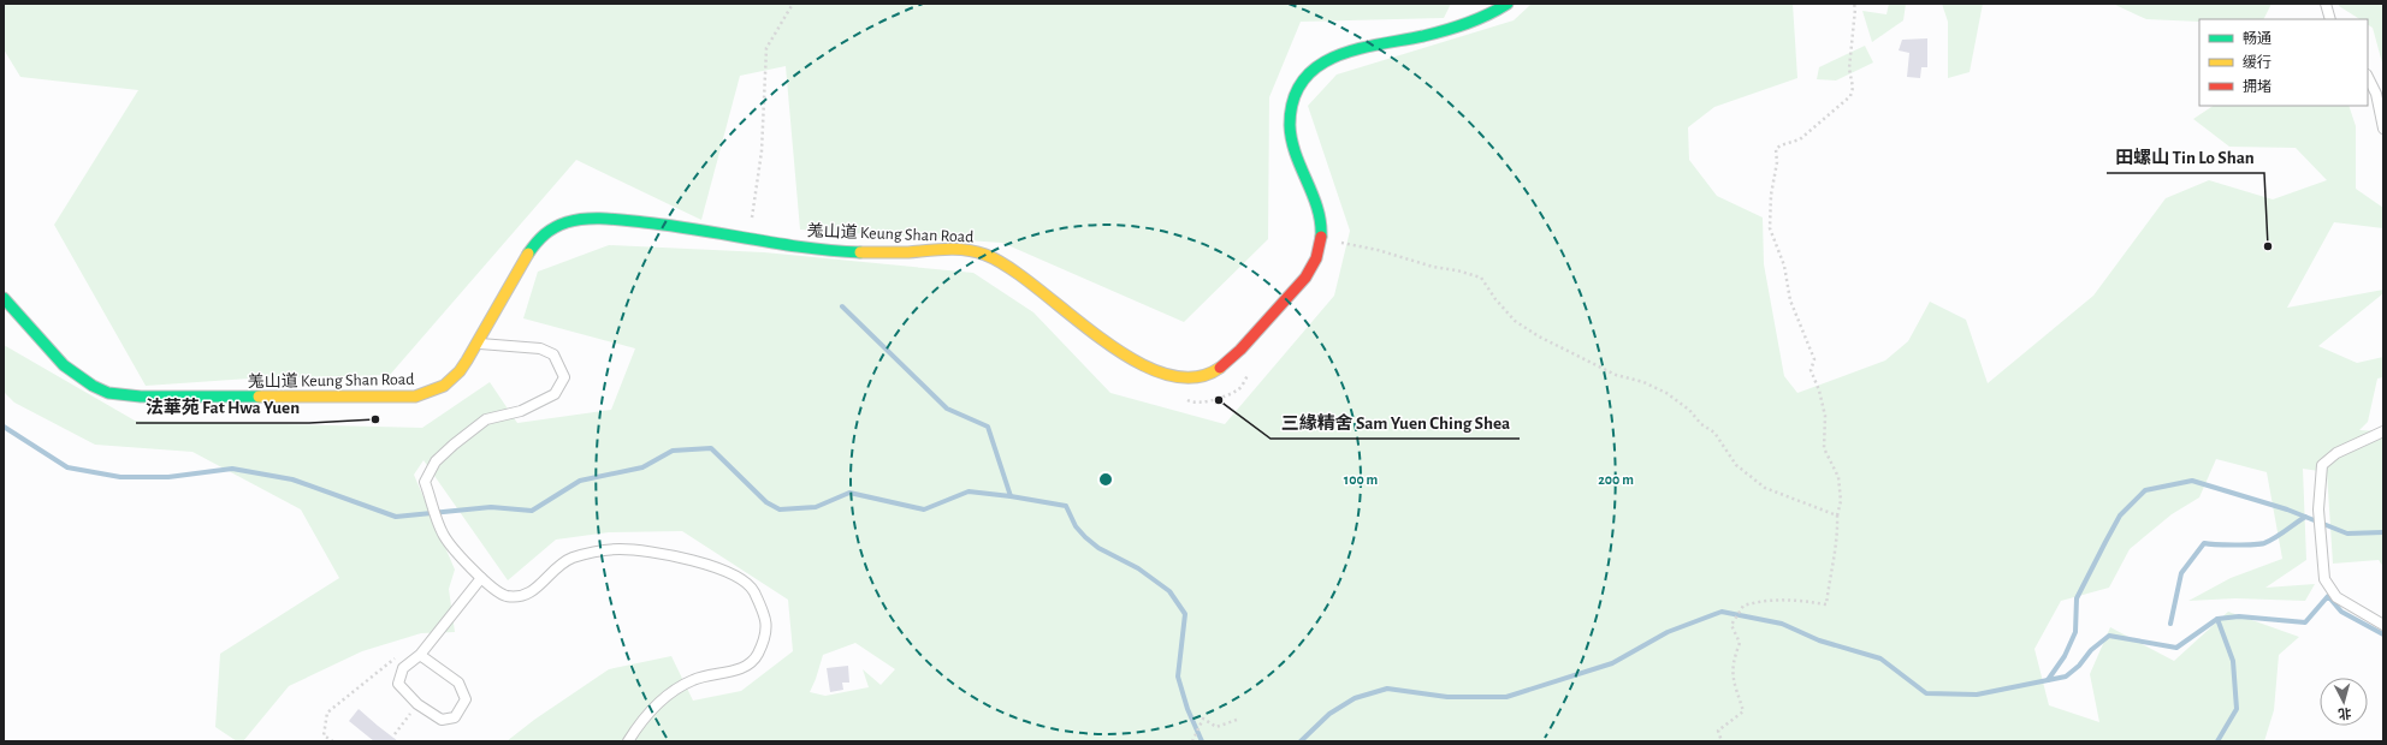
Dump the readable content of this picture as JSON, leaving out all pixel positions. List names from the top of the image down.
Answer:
{
  "streets": {
    "main road": ["羗山道 Keung Shan Road"]
  },
  "places": ["田螺山 Tin Lo Shan", "三緣精舍 Sam Yuen Ching Shea", "法華苑 Fat Hwa Yuen"],
  "legend": ["畅通", "缓行", "拥堵"],
  "north": "bottom",
  "rings": ["100 m", "200 m"]
}
